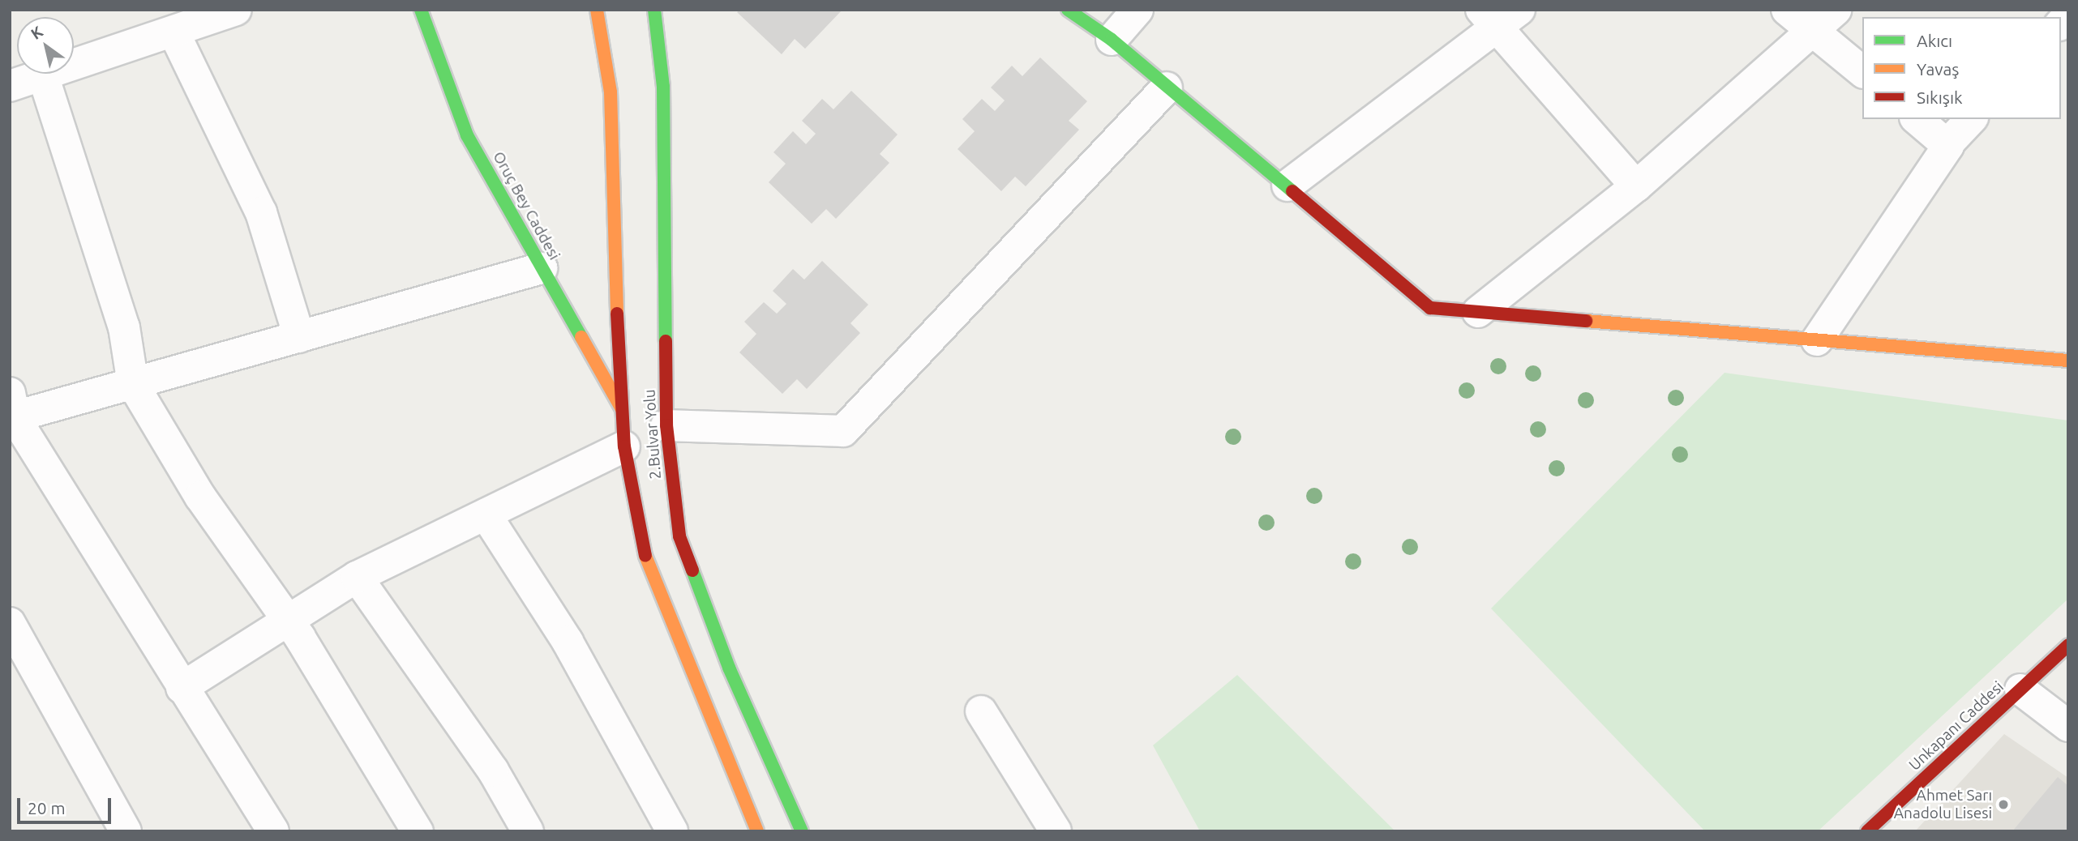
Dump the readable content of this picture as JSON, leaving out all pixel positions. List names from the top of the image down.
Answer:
{
  "streets": {
    "main road": ["Oruç Bey Caddesi", "2.Bulvar Yolu", "Unkapanı Caddesi"]
  },
  "crossings": [
    ["Oruç Bey Caddesi", "2.Bulvar Yolu"]
  ],
  "places": ["Ahmet Sarı Anadolu Lisesi"],
  "legend": ["Akıcı", "Yavaş", "Sıkışık"],
  "scale_bar": "20 m",
  "north": "top left"
}
